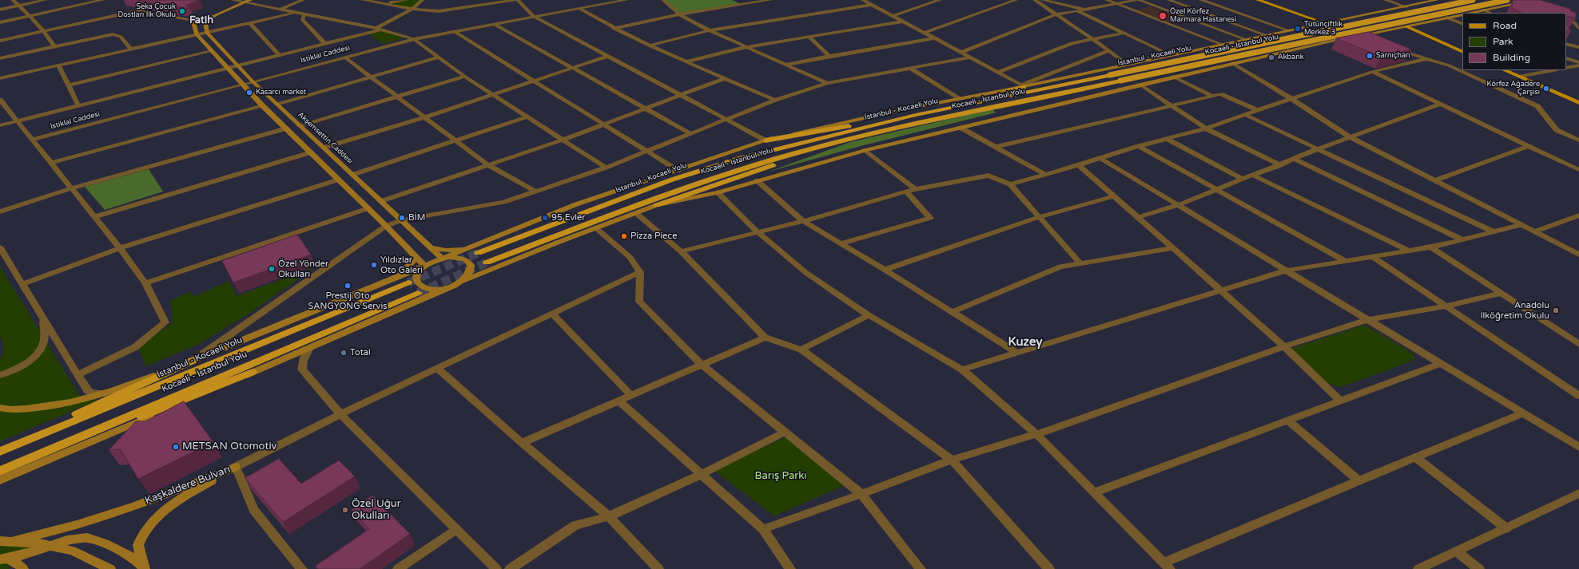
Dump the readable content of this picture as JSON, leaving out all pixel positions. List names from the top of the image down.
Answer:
{
  "streets": {
    "highway": ["Kocaeli - İstanbul Yolu", "İstanbul - Kocaeli Yolu"],
    "main road": ["Akşemsettin Caddesi", "Kaşkaldere Bulvarı"],
    "street": ["İstiklal Caddesi"]
  },
  "crossings": [
    ["İstiklal Caddesi", "Akşemsettin Caddesi"]
  ],
  "districts": ["Fatih", "Kuzey"],
  "parks": ["Barış Parkı"],
  "places": [
    "Seka Çocuk Dostları İlk Okulu",
    "Özel Körfez Marmara Hastanesi",
    "Tütünçiftlik Merkez 3",
    "Sarnıçhan",
    "Akbank",
    "Körfez Ağadere Çarşısı",
    "Kasarcı market",
    "BİM",
    "95 Evler",
    "Pizza Piece",
    "Yıldızlar Oto Galeri",
    "Özel Yönder Okulları",
    "Prestij Oto SANGYONG Servis",
    "Anadolu İlköğretim Okulu",
    "Total",
    "METSAN Otomotiv",
    "Özel Uğur Okulları"
  ],
  "legend": ["Road", "Park", "Building"]
}
